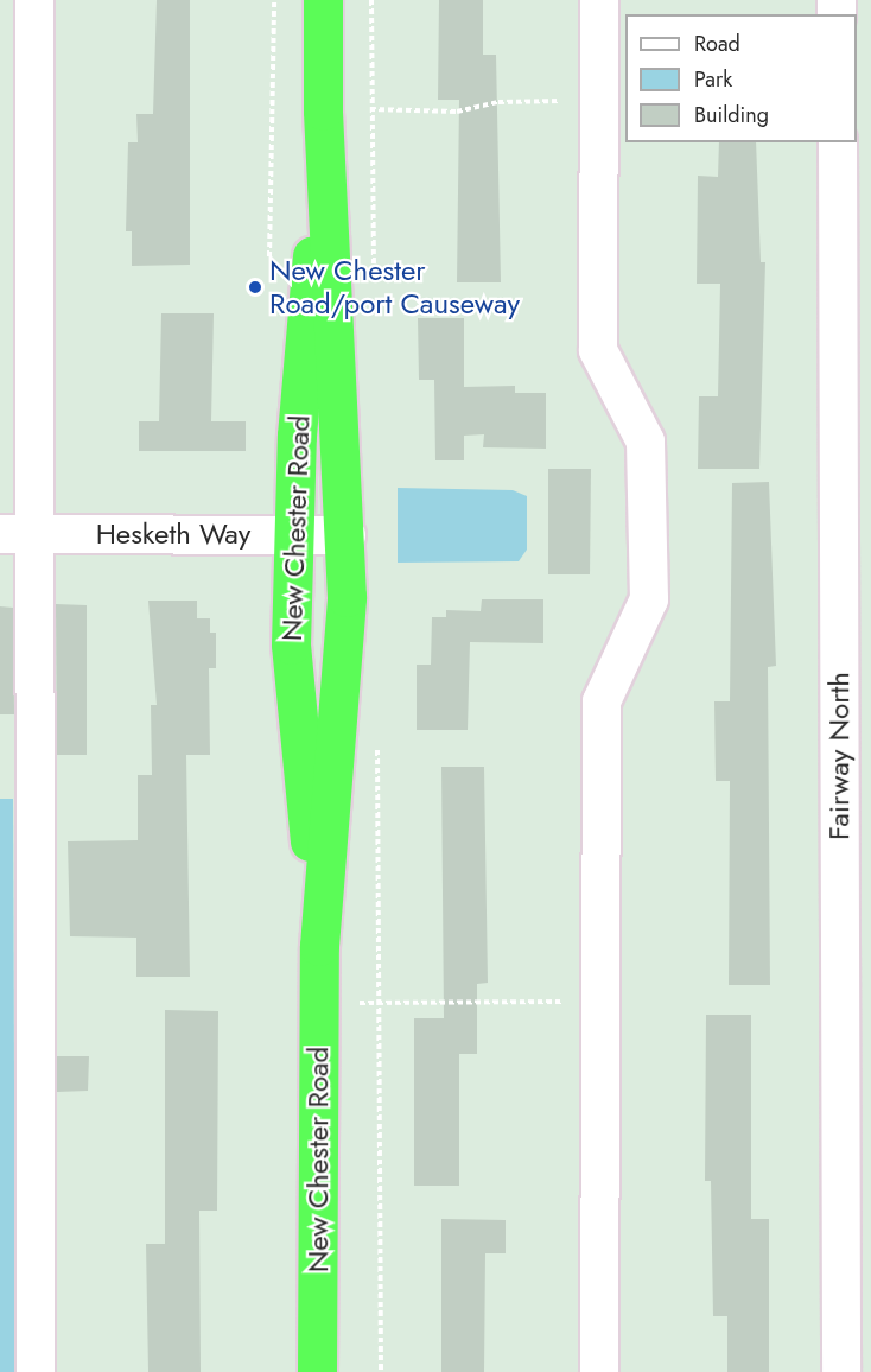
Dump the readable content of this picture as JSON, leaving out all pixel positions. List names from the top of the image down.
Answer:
{
  "streets": {
    "highway": ["New Chester Road"],
    "street": ["Hesketh Way", "Fairway North"]
  },
  "crossings": [
    ["New Chester Road", "Hesketh Way"]
  ],
  "places": ["New Chester Road/port Causeway"],
  "legend": ["Road", "Park", "Building"]
}
